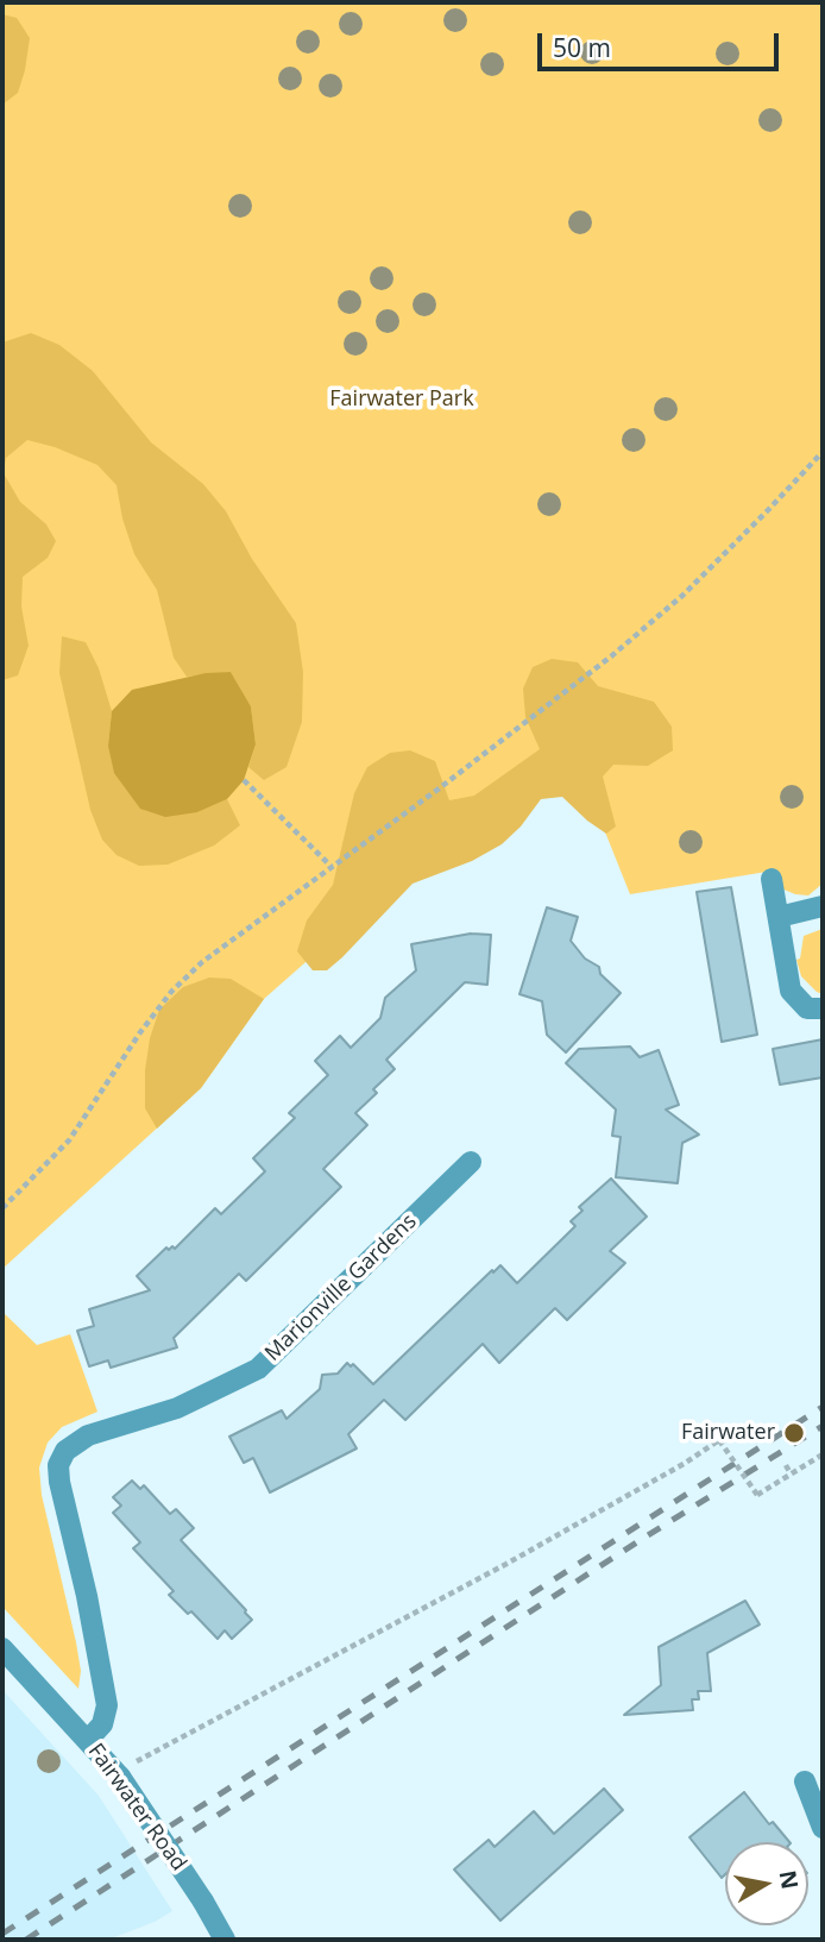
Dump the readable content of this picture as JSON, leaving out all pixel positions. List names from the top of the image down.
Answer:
{
  "streets": {
    "street": ["Marionville Gardens", "Fairwater Road"]
  },
  "crossings": [
    ["Marionville Gardens", "Fairwater Road"]
  ],
  "parks": ["Fairwater Park"],
  "places": ["Fairwater"],
  "scale_bar": "50 m",
  "north": "right"
}
